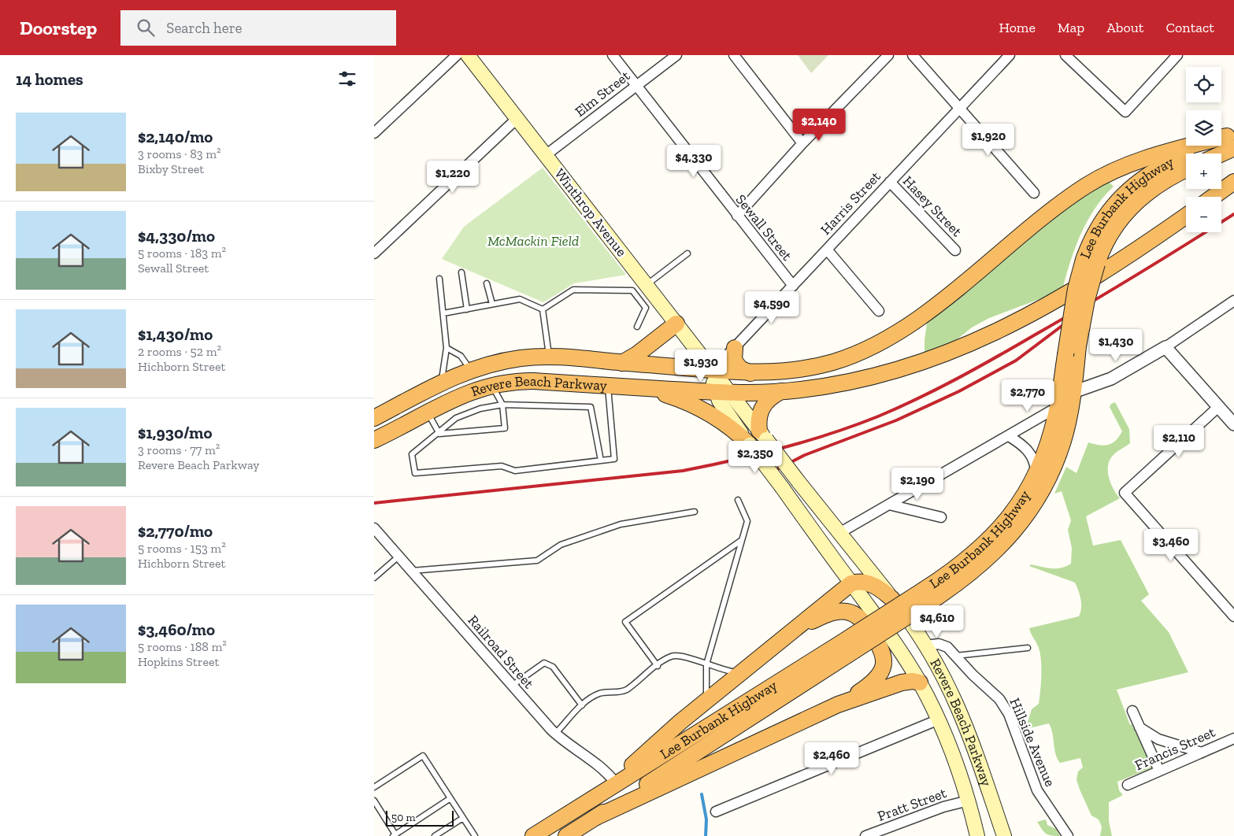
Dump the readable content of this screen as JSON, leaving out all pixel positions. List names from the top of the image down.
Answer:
{
  "streets": {
    "highway": ["Lee Burbank Highway", "Revere Beach Parkway"],
    "main road": ["Winthrop Avenue"],
    "street": [
      "Elm Street",
      "Harris Street",
      "Hasey Street",
      "Sewall Street",
      "Railroad Street",
      "Hillside Avenue",
      "Francis Street",
      "Pratt Street"
    ]
  },
  "crossings": [
    ["Elm Street", "Winthrop Avenue"],
    ["Elm Street", "Sewall Street"],
    ["Harris Street", "Hasey Street"],
    ["Harris Street", "Winthrop Avenue"],
    ["Harris Street", "Sewall Street"],
    ["Harris Street", "Revere Beach Parkway"],
    ["Lee Burbank Highway", "Railroad Street"],
    ["Winthrop Avenue", "Revere Beach Parkway"],
    ["Revere Beach Parkway", "Hillside Avenue"],
    ["Revere Beach Parkway", "Pratt Street"]
  ],
  "parks": ["McMackin Field"],
  "scale_bar": "50 m",
  "page": {
    "header": "Doorstep",
    "search": "Search here",
    "nav": [
      "Home",
      "Map",
      "About",
      "Contact"
    ],
    "heading": "14 homes",
    "map_buttons": ["+", "−"],
    "list": [
      {
        "name": "$2,140/mo",
        "note": "3 rooms · 83 m² · Bixby Street"
      },
      {
        "name": "$4,330/mo",
        "note": "5 rooms · 183 m² · Sewall Street"
      },
      {
        "name": "$1,430/mo",
        "note": "2 rooms · 52 m² · Hichborn Street"
      },
      {
        "name": "$1,930/mo",
        "note": "3 rooms · 77 m² · Revere Beach Parkway"
      },
      {
        "name": "$2,770/mo",
        "note": "5 rooms · 153 m² · Hichborn Street"
      },
      {
        "name": "$3,460/mo",
        "note": "5 rooms · 188 m² · Hopkins Street"
      }
    ],
    "price": [
      "$2,140",
      "$1,920",
      "$4,330",
      "$1,220",
      "$4,590",
      "$1,430",
      "$1,930",
      "$2,770",
      "$2,110",
      "$2,350",
      "$2,190",
      "$3,460",
      "$4,610",
      "$2,460"
    ],
    "scale": "50 m"
  }
}
